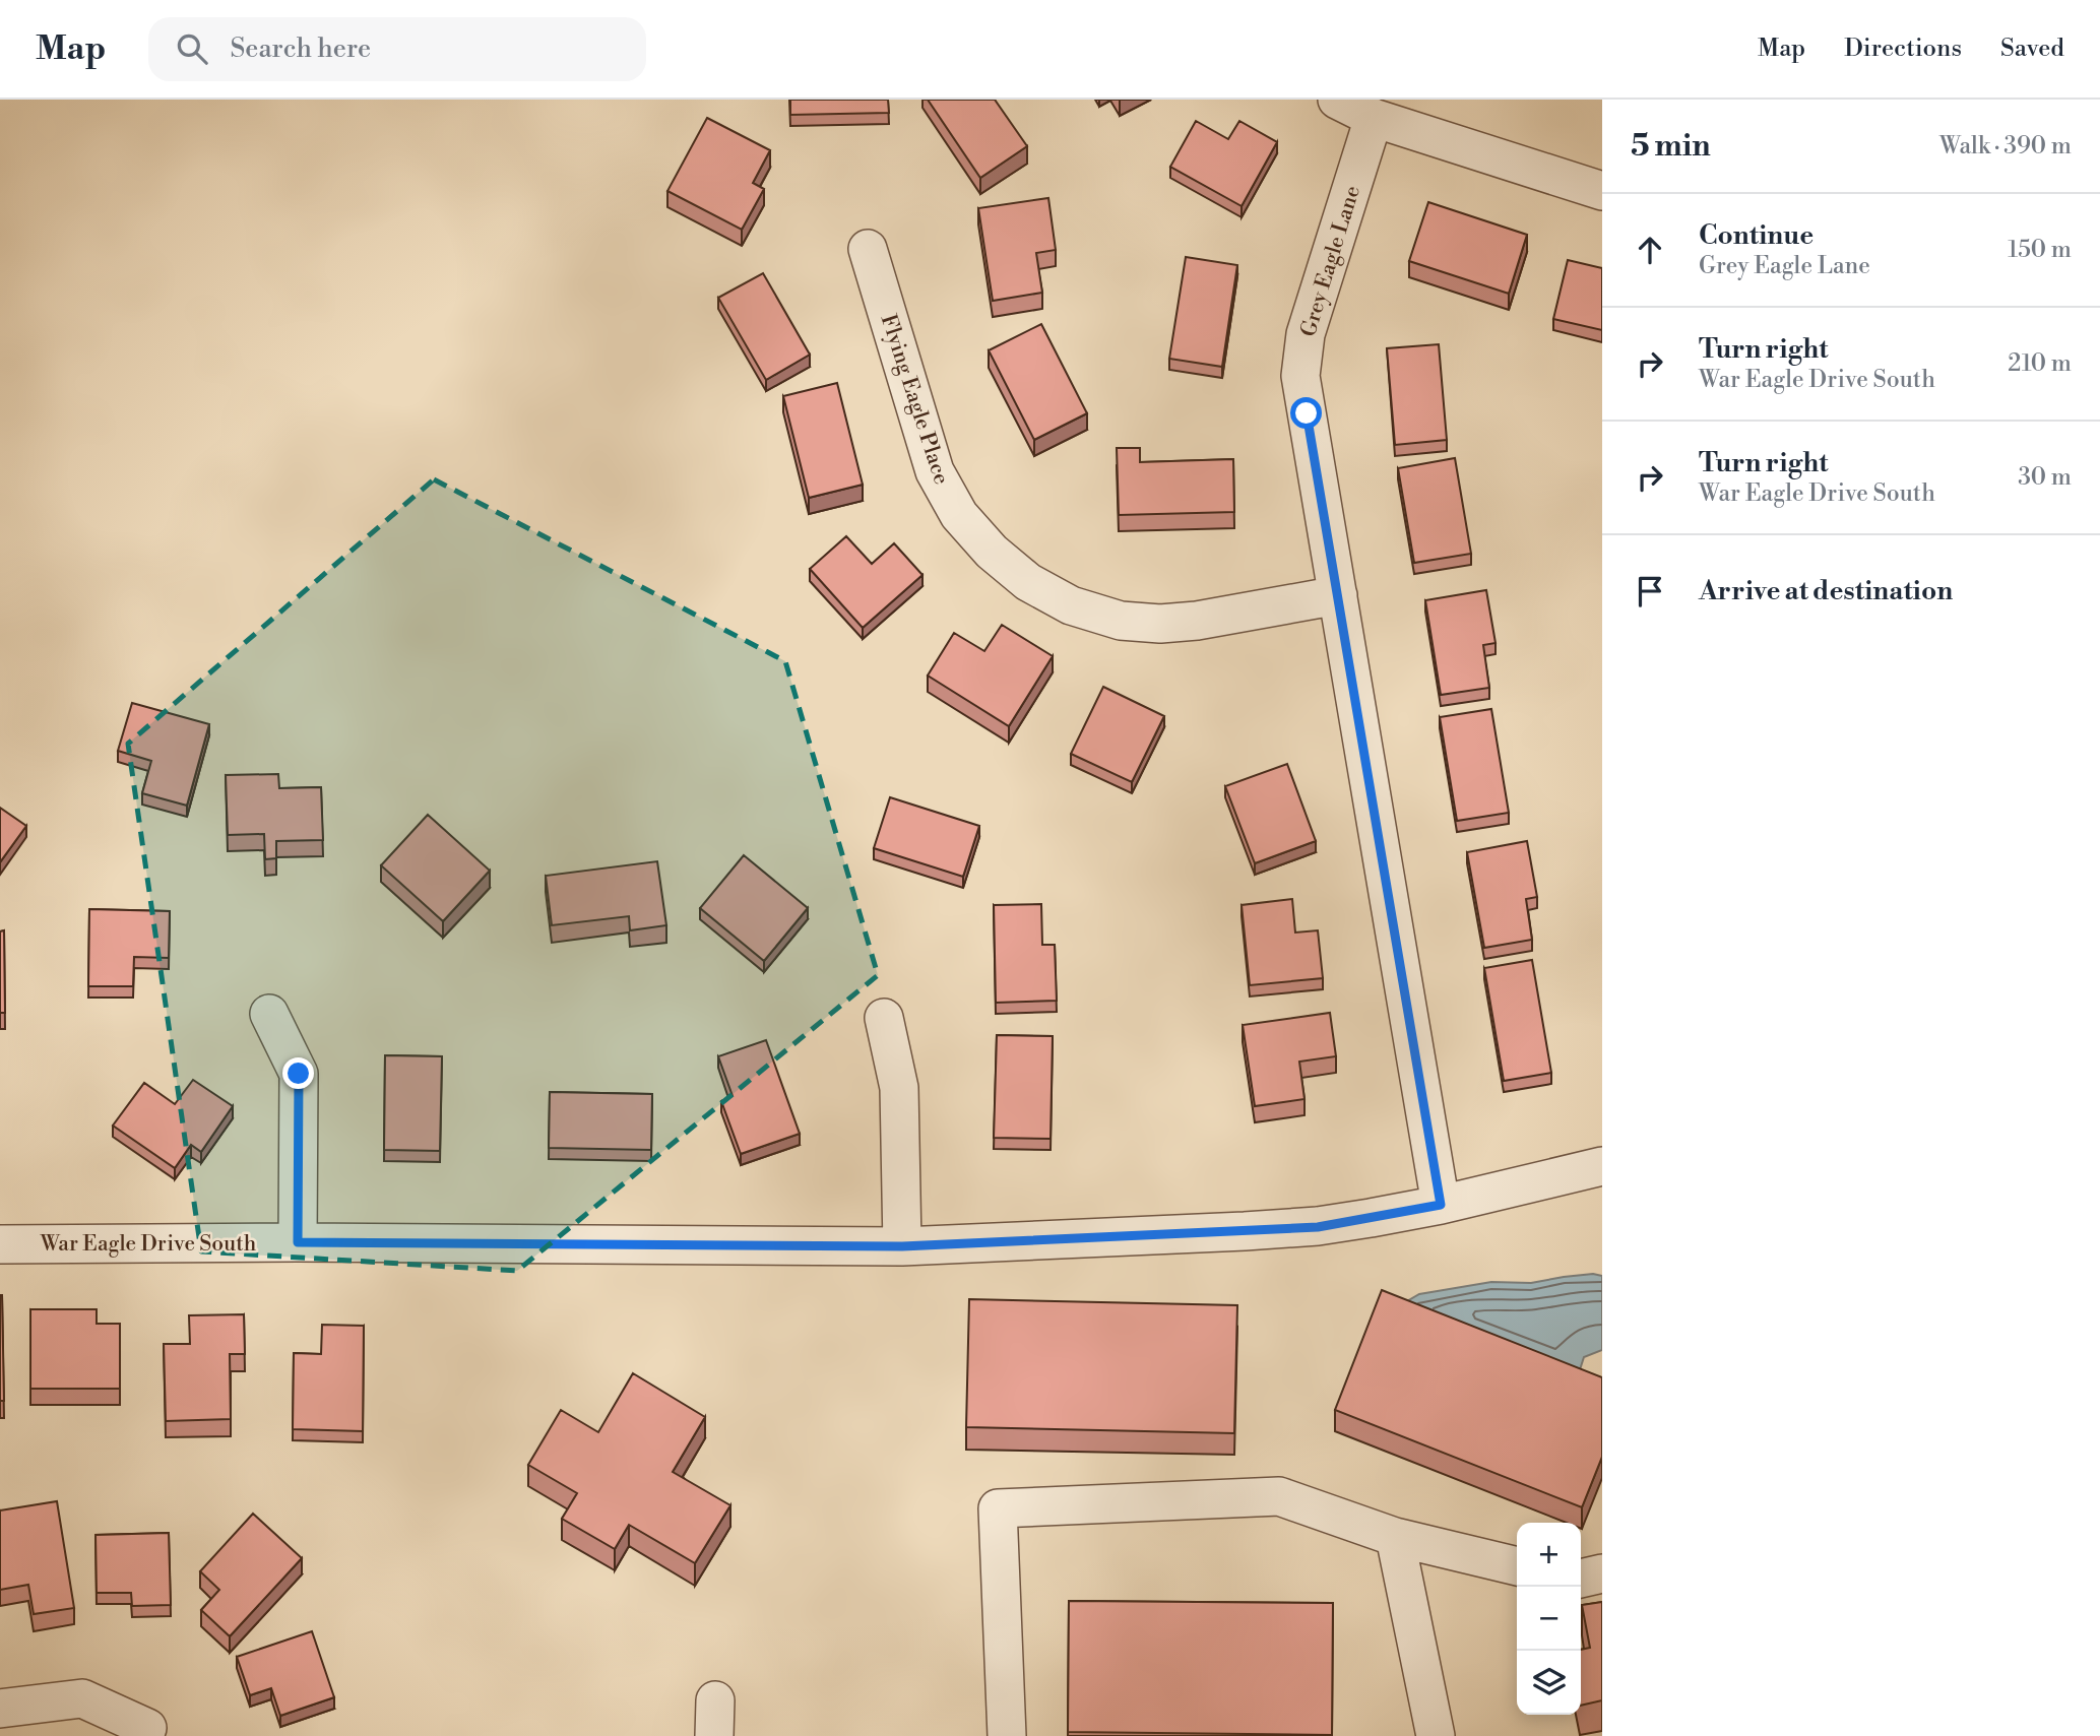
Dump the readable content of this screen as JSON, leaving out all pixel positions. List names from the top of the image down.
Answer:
{
  "streets": {
    "street": ["Grey Eagle Lane", "Flying Eagle Place", "War Eagle Drive South"]
  },
  "crossings": [
    ["Grey Eagle Lane", "Flying Eagle Place"],
    ["Grey Eagle Lane", "War Eagle Drive South"]
  ],
  "page": {
    "header": "Map",
    "search": "Search here",
    "nav": ["Map", "Directions", "Saved"],
    "heading": ["5 min", "Walk · 390 m"],
    "list": [
      ["Continue", "Grey Eagle Lane", "150 m"],
      ["Turn right", "War Eagle Drive South", "210 m"],
      ["Turn right", "War Eagle Drive South", "30 m"],
      "Arrive at destination"
    ],
    "map_buttons": ["+", "−"]
  }
}
